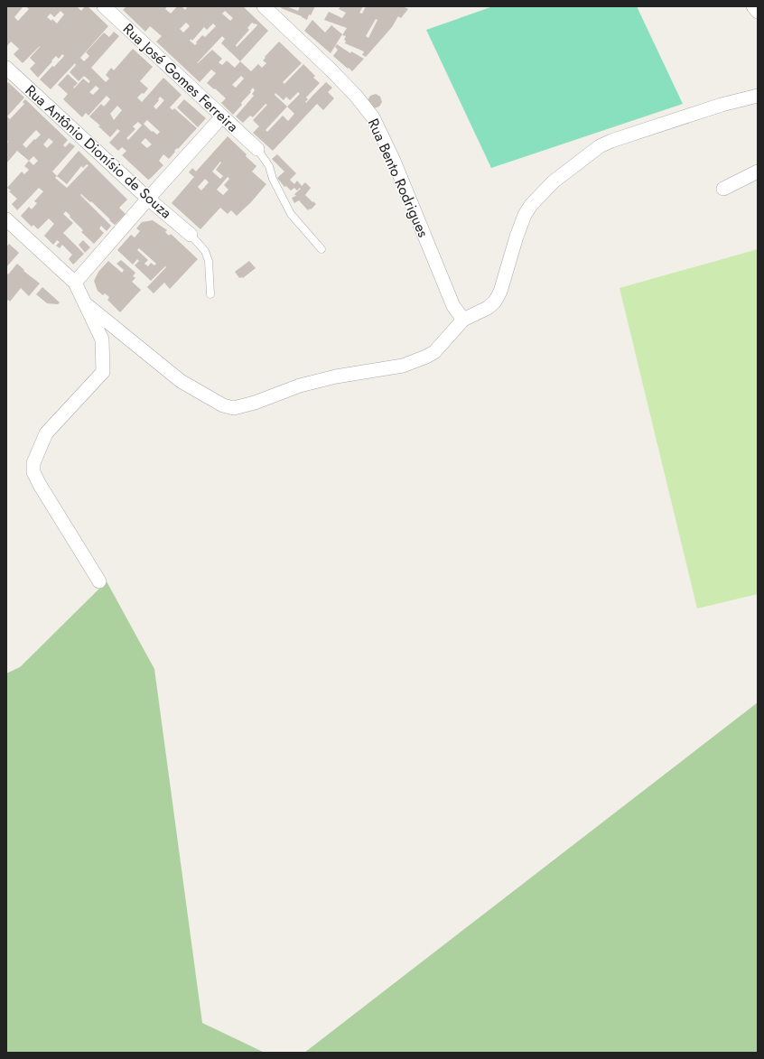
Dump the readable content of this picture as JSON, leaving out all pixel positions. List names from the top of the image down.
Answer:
{
  "streets": {
    "street": ["Rua José Gomes Ferreira", "Rua Antônio Dionísio de Souza", "Rua Bento Rodrigues"]
  }
}
